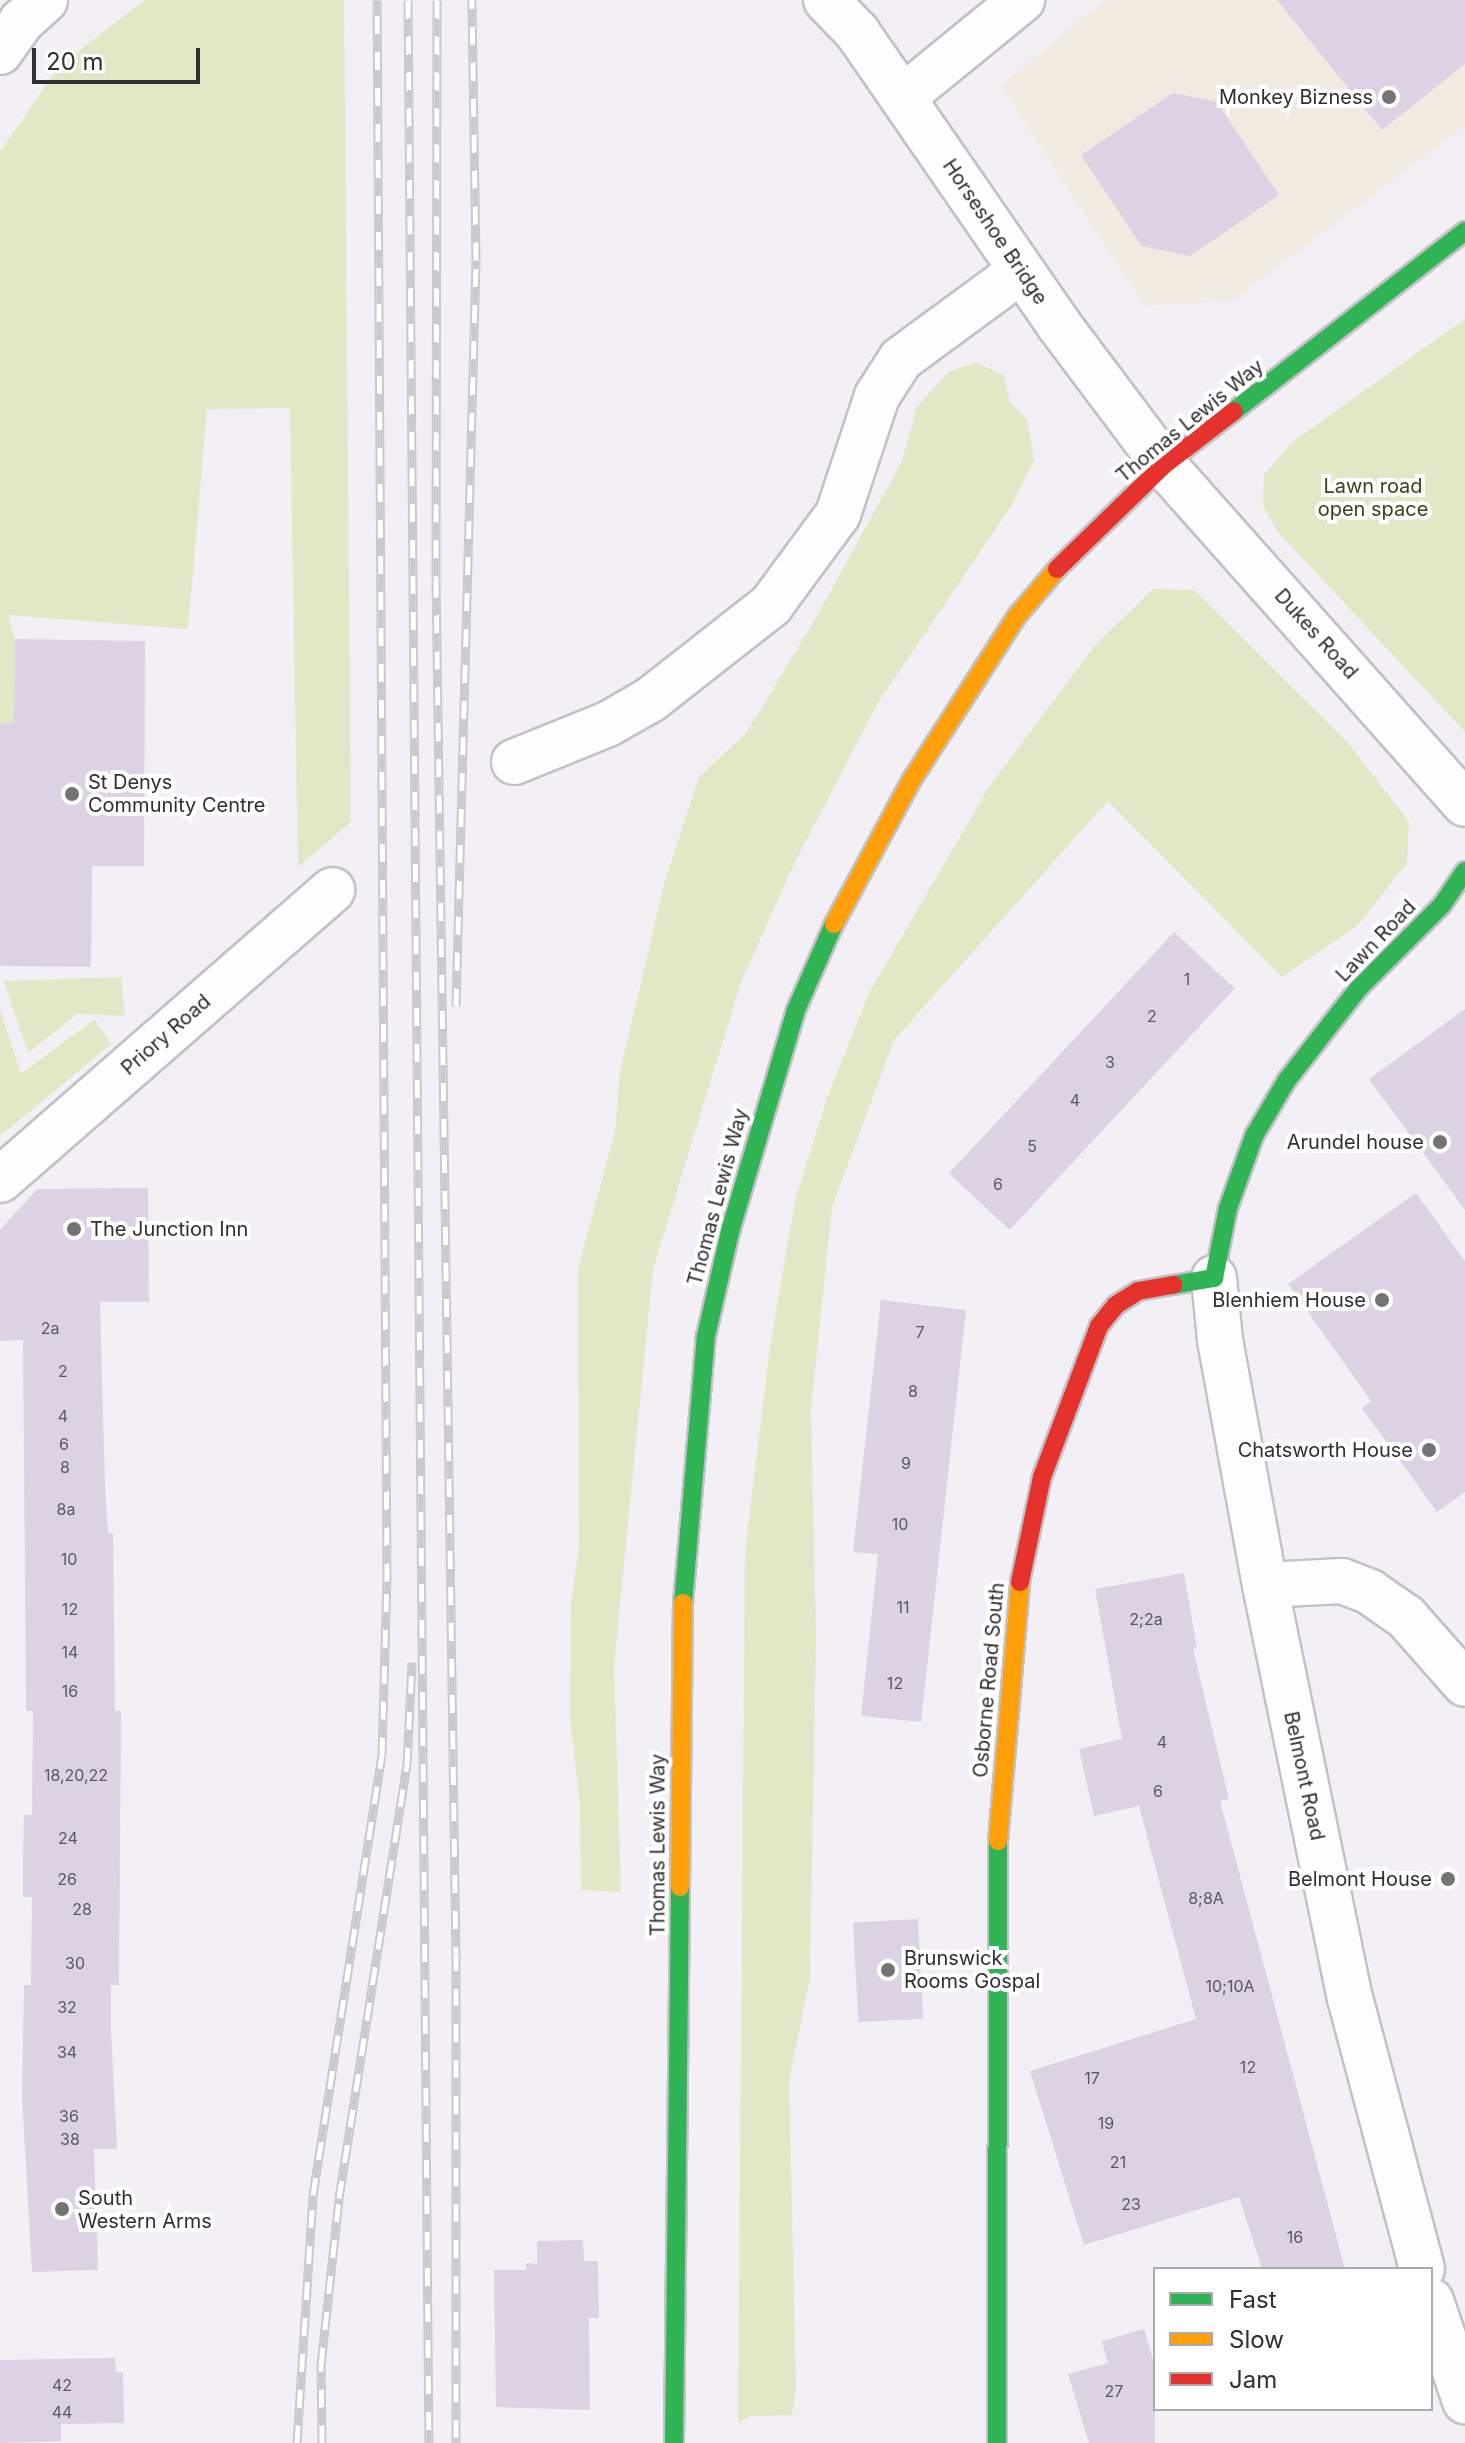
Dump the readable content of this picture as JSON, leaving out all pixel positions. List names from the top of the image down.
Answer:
{
  "streets": {
    "main road": ["Thomas Lewis Way", "Lawn Road", "Osborne Road South"],
    "street": [
      "Horseshoe Bridge",
      "Dukes Road",
      "Priory Road",
      "Belmont Road"
    ]
  },
  "crossings": [
    ["Horseshoe Bridge", "Thomas Lewis Way"],
    ["Horseshoe Bridge", "Dukes Road"],
    ["Thomas Lewis Way", "Dukes Road"],
    ["Lawn Road", "Osborne Road South"],
    ["Lawn Road", "Belmont Road"],
    ["Osborne Road South", "Belmont Road"]
  ],
  "parks": ["Lawn road open space"],
  "places": [
    "Monkey Bizness",
    "St Denys Community Centre",
    "Arundel house",
    "The Junction Inn",
    "Blenhiem House",
    "Chatsworth House",
    "Belmont House",
    "Brunswick Rooms Gospal",
    "South Western Arms"
  ],
  "house_numbers": [
    "1",
    "2",
    "3",
    "4",
    "5",
    "6",
    "2a",
    "7",
    "2",
    "8",
    "4",
    "6",
    "9",
    "8",
    "8a",
    "10",
    "10",
    "11",
    "12",
    "2;2a",
    "14",
    "12",
    "16",
    "4",
    "18,20,22",
    "6",
    "24",
    "26",
    "8;8A",
    "28",
    "30",
    "10;10A",
    "32",
    "34",
    "12",
    "17",
    "36",
    "19",
    "38",
    "21",
    "23",
    "16",
    "42",
    "27",
    "44"
  ],
  "legend": ["Fast", "Slow", "Jam"],
  "scale_bar": "20 m"
}
